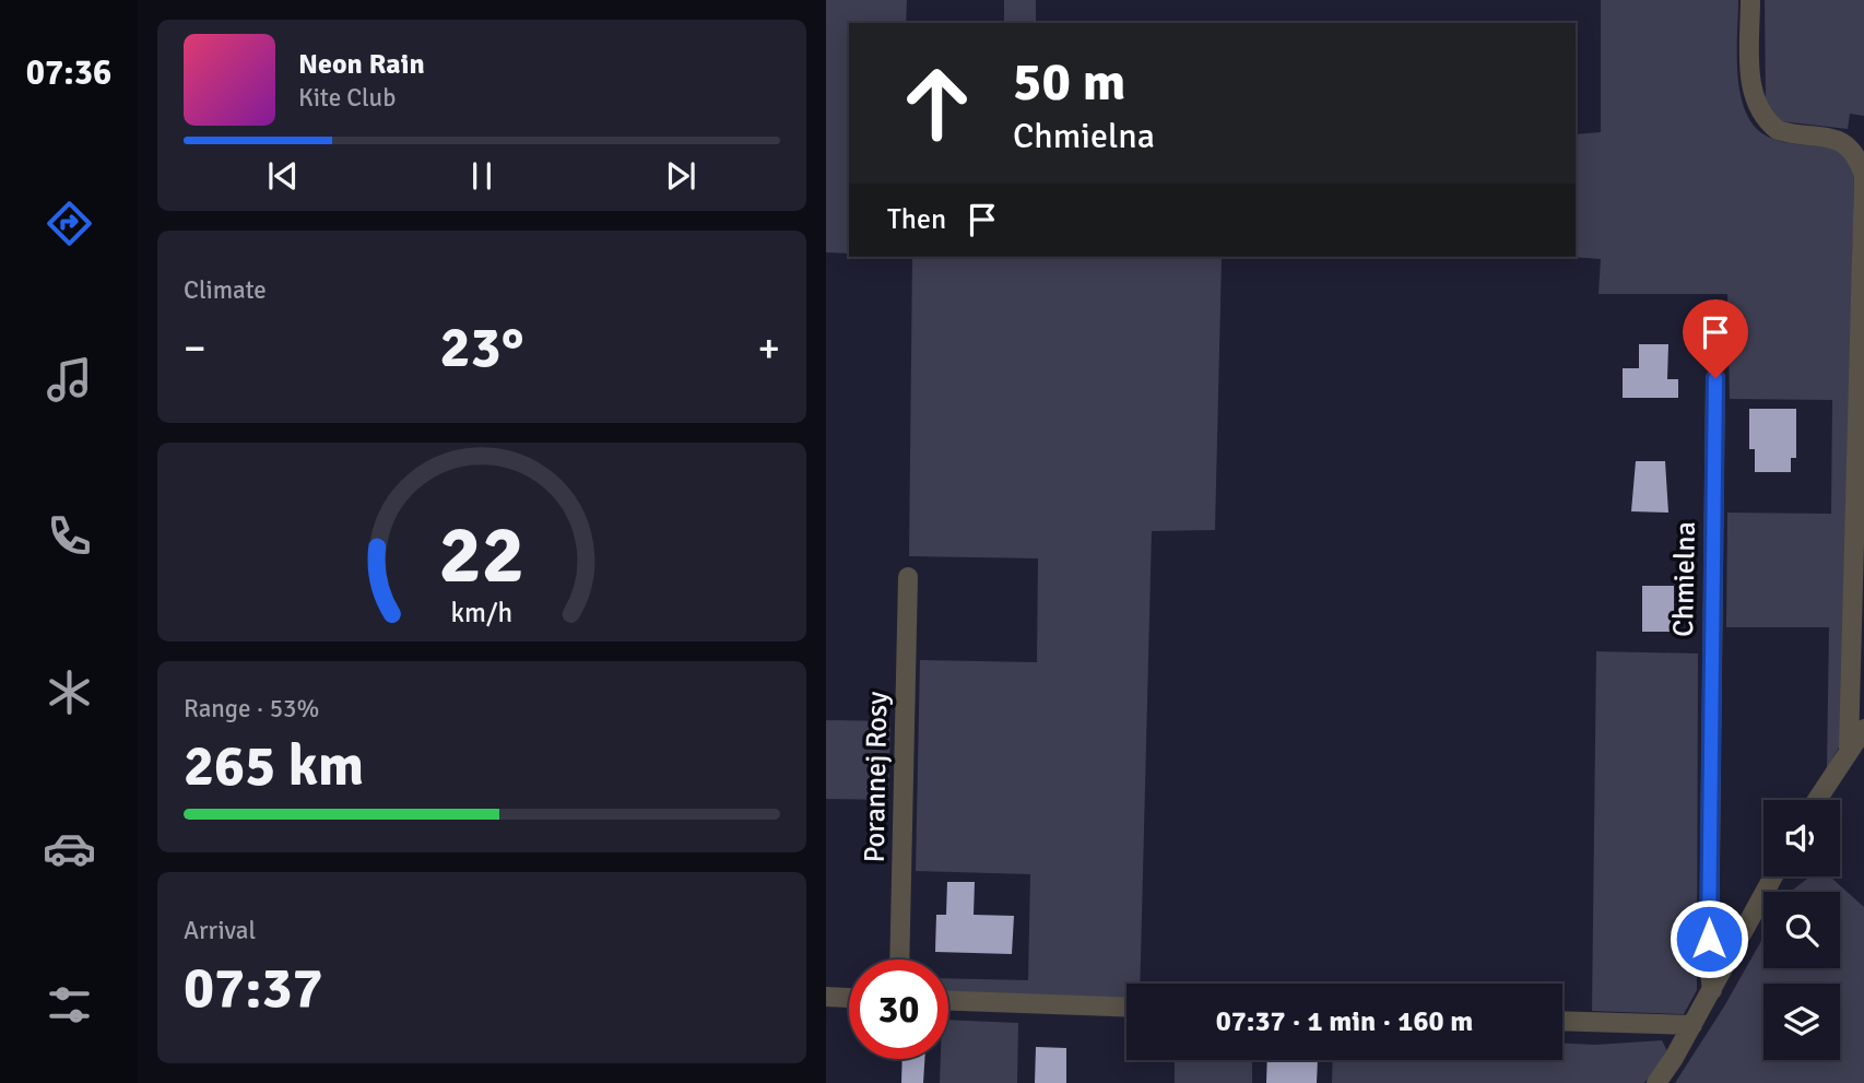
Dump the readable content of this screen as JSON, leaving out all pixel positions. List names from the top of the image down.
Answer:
{
  "streets": {
    "street": ["Chmielna", "Porannej Rosy"]
  },
  "page": {
    "tabs": "07:36",
    "turn": ["50 m", "Chmielna"],
    "song": ["Neon Rain", "Kite Club"],
    "then": "Then",
    "tile": [
      "Climate",
      ["Range · 53%", "265 km"],
      ["Arrival", "07:37"]
    ],
    "heat": ["−", "23°", "+"],
    "limit": "30",
    "trip": "07:37 · 1 min · 160 m",
    "gauge": ["22", "km/h"]
  }
}
